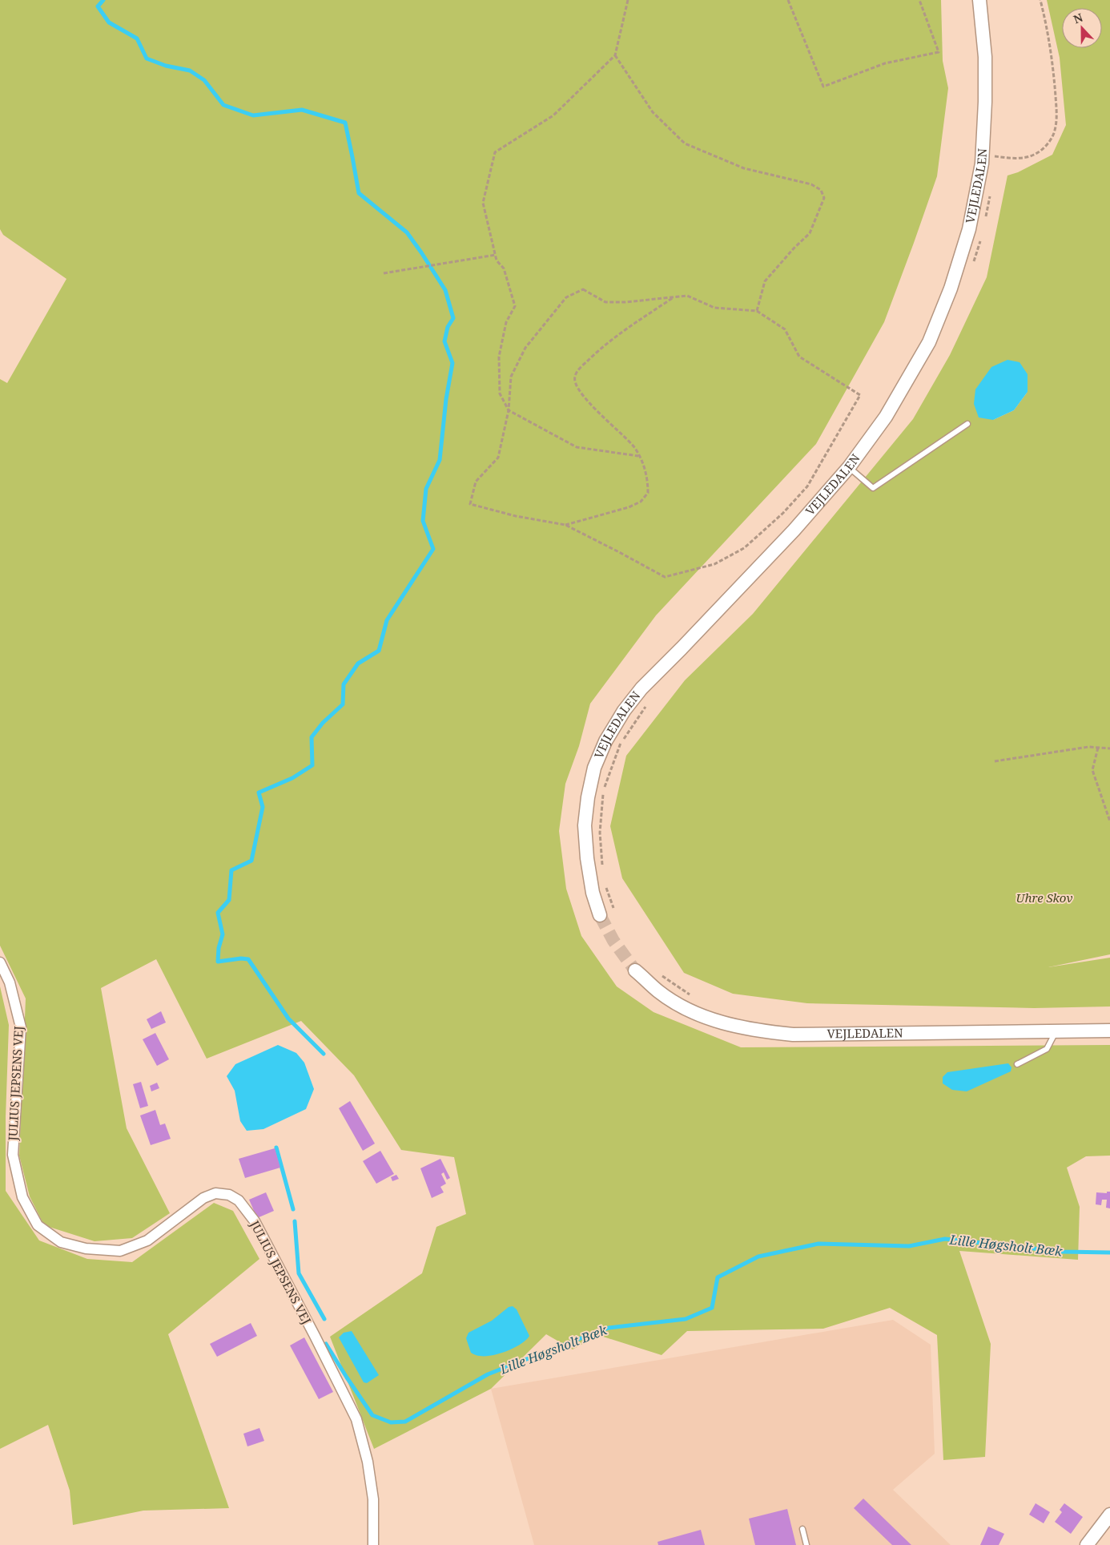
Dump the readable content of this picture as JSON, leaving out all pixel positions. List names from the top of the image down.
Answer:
{
  "streets": {
    "street": ["VEJLEDALEN", "JULIUS JEPSENS VEJ"]
  },
  "water": ["Lille Høgsholt Bæk"],
  "parks": ["Uhre Skov"],
  "north": "top"
}
